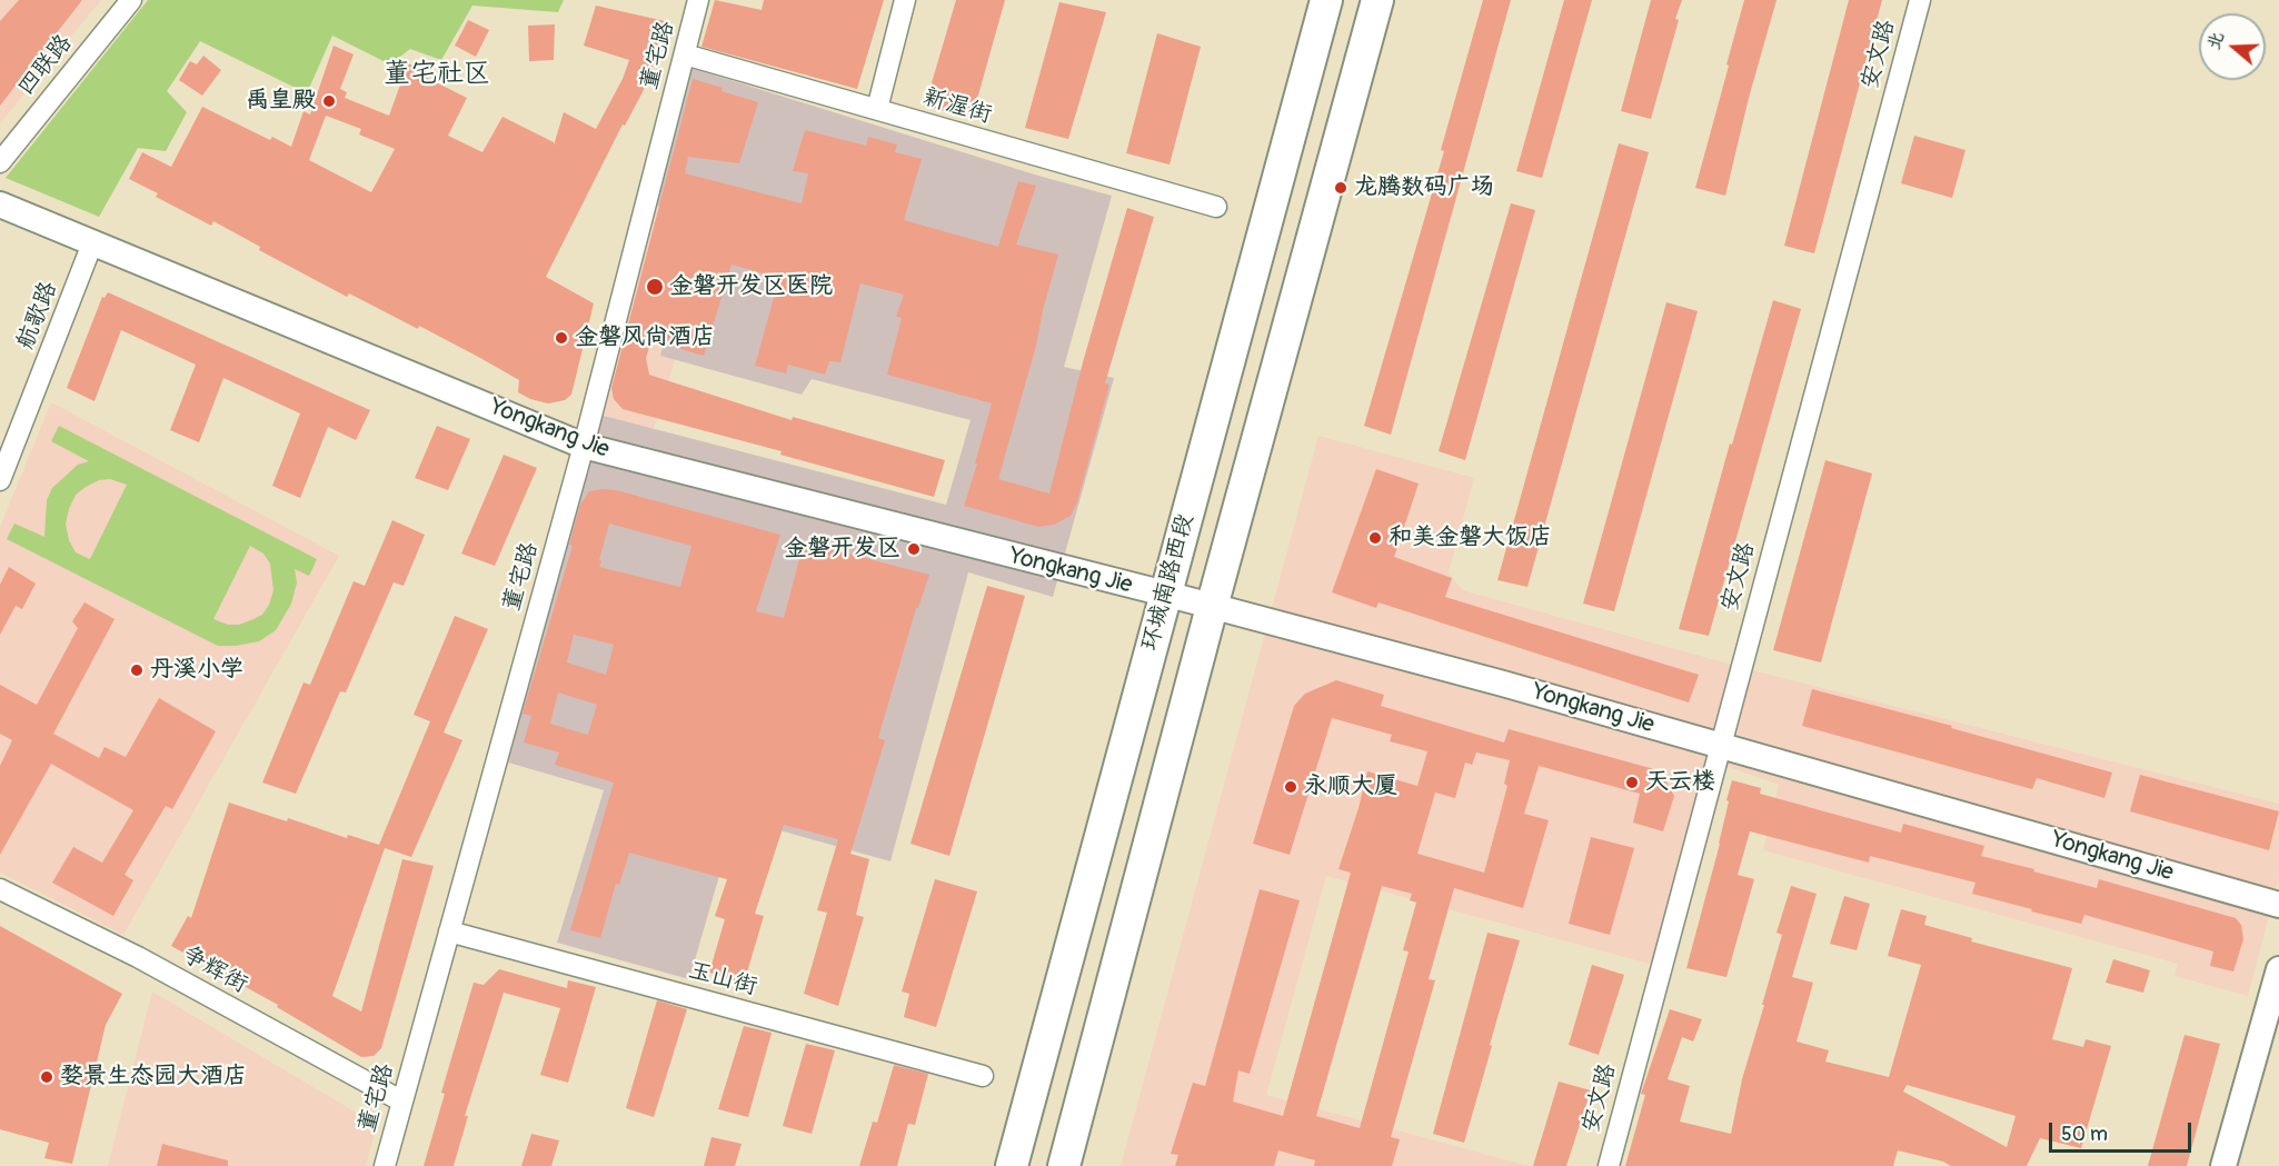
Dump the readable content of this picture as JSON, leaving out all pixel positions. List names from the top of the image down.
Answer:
{
  "streets": {
    "main road": ["环城南路西段"],
    "street": [
      "安文路",
      "董宅路",
      "四联路",
      "新渥街",
      "航歌路",
      "Yongkang Jie",
      "争辉街",
      "玉山街"
    ]
  },
  "crossings": [
    ["安文路", "Yongkang Jie"],
    ["董宅路", "新渥街"],
    ["董宅路", "Yongkang Jie"],
    ["董宅路", "争辉街"],
    ["董宅路", "玉山街"],
    ["航歌路", "Yongkang Jie"],
    ["Yongkang Jie", "环城南路西段"]
  ],
  "districts": ["董宅社区"],
  "places": [
    "禹皇殿",
    "龙腾数码广场",
    "金磐开发区医院",
    "金磐风尚酒店",
    "和美金磐大饭店",
    "金磐开发区",
    "丹溪小学",
    "天云楼",
    "永顺大厦",
    "婺景生态园大酒店"
  ],
  "scale_bar": "50 m",
  "north": "left"
}
